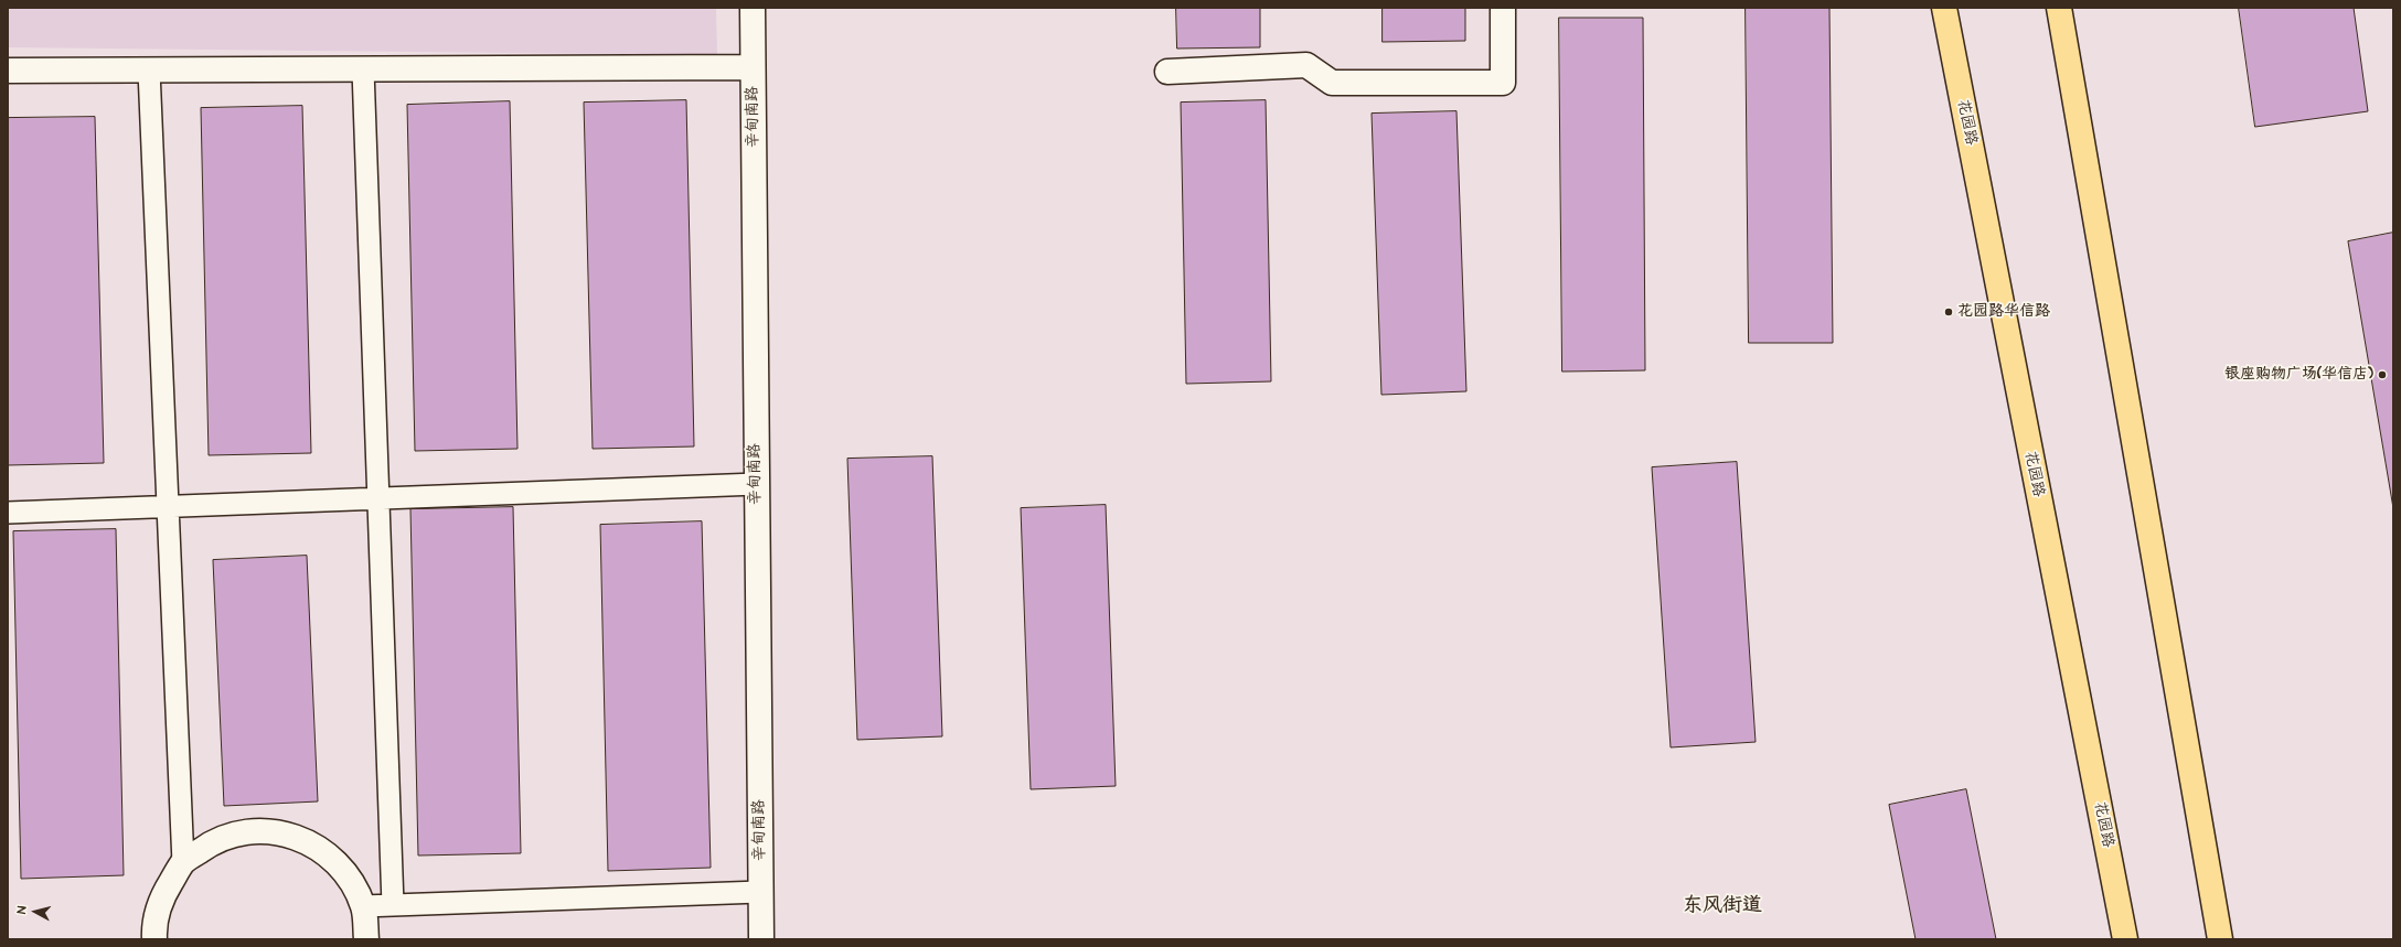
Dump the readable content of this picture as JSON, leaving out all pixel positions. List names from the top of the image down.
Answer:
{
  "streets": {
    "main road": ["花园路"],
    "street": ["辛甸南路"]
  },
  "districts": ["东风街道"],
  "places": ["花园路华信路", "银座购物广场(华信店)"],
  "north": "left"
}
